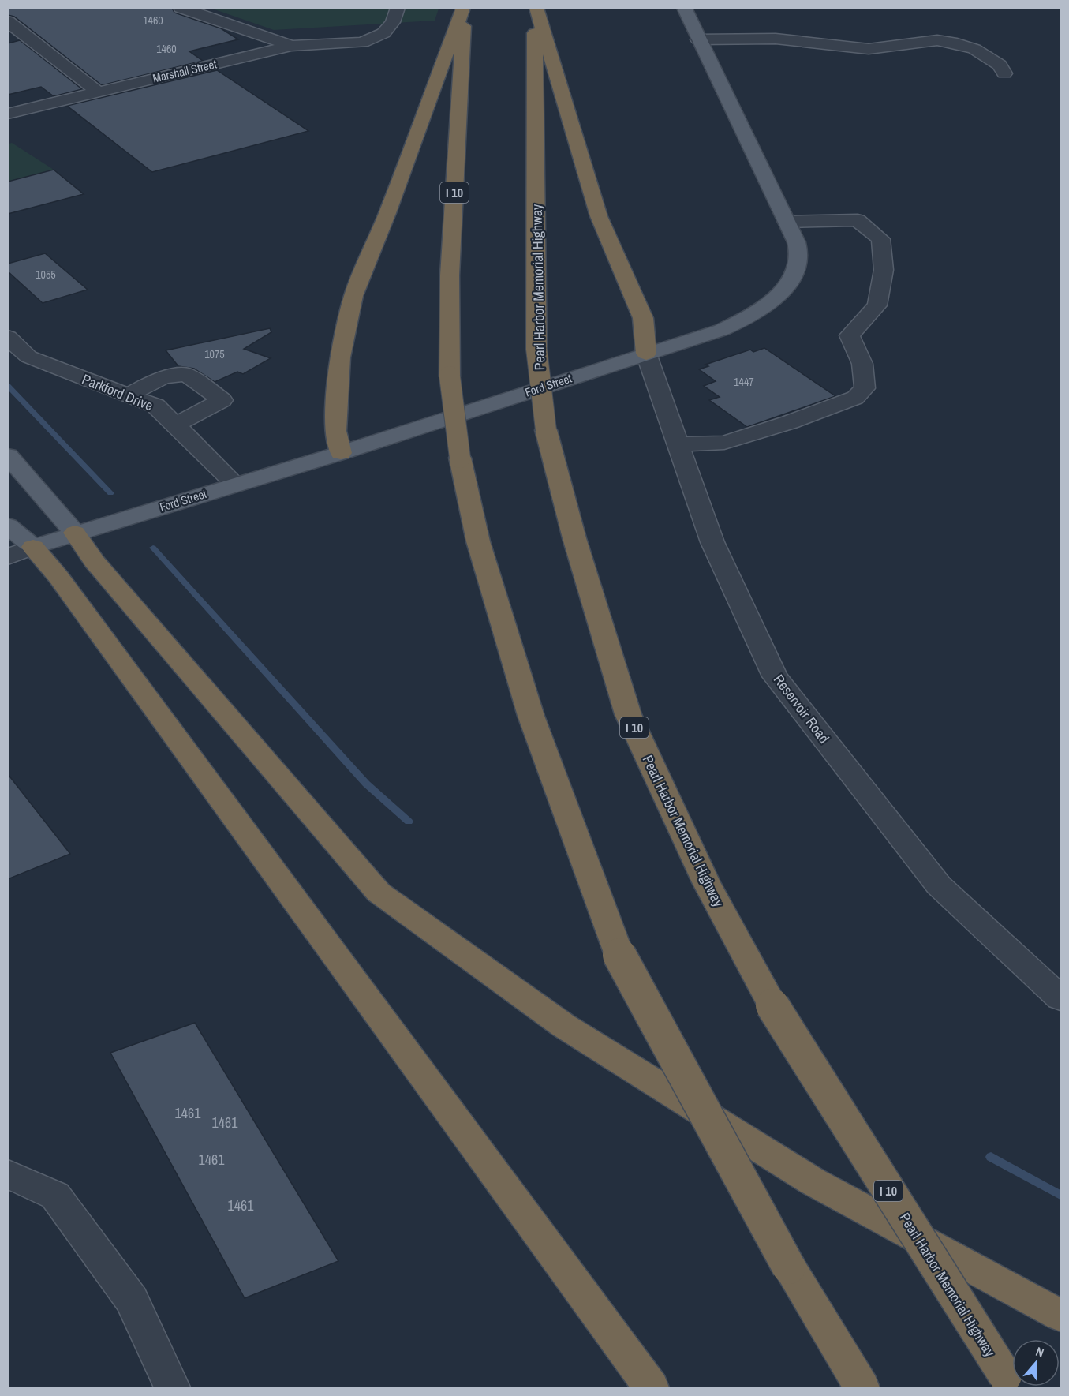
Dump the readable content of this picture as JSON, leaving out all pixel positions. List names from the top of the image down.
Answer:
{
  "streets": {
    "highway": ["I 10", "Pearl Harbor Memorial Highway"],
    "main road": ["Ford Street"],
    "street": ["Marshall Street", "Parkford Drive", "Reservoir Road"]
  },
  "crossings": [
    ["Ford Street", "Parkford Drive"],
    ["Ford Street", "Reservoir Road"]
  ],
  "house_numbers": [
    "1460",
    "1460",
    "1055",
    "1075",
    "1447",
    "1461",
    "1461",
    "1461",
    "1461"
  ],
  "north": "top"
}
